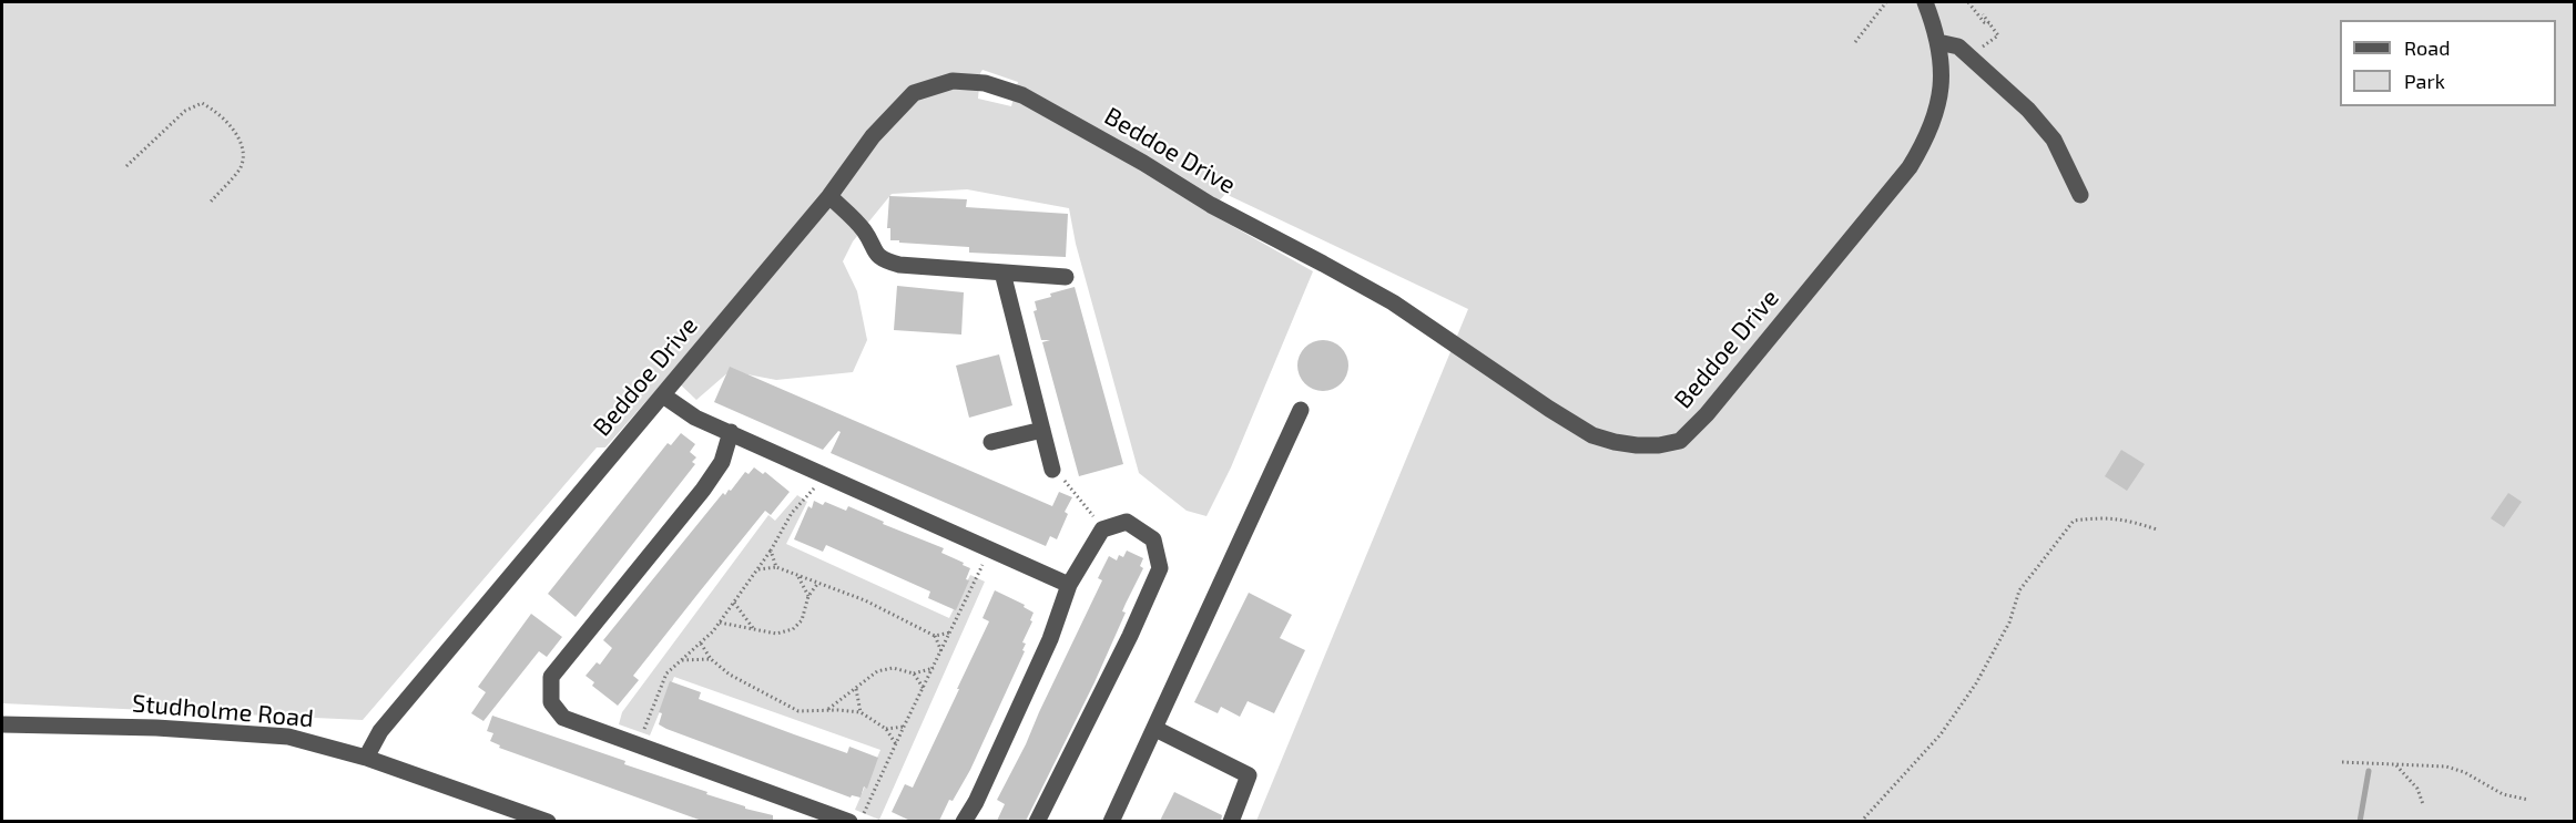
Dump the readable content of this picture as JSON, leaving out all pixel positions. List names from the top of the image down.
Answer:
{
  "streets": {
    "street": ["Beddoe Drive", "Studholme Road"]
  },
  "crossings": [
    ["Beddoe Drive", "Studholme Road"]
  ],
  "legend": ["Road", "Park"]
}
